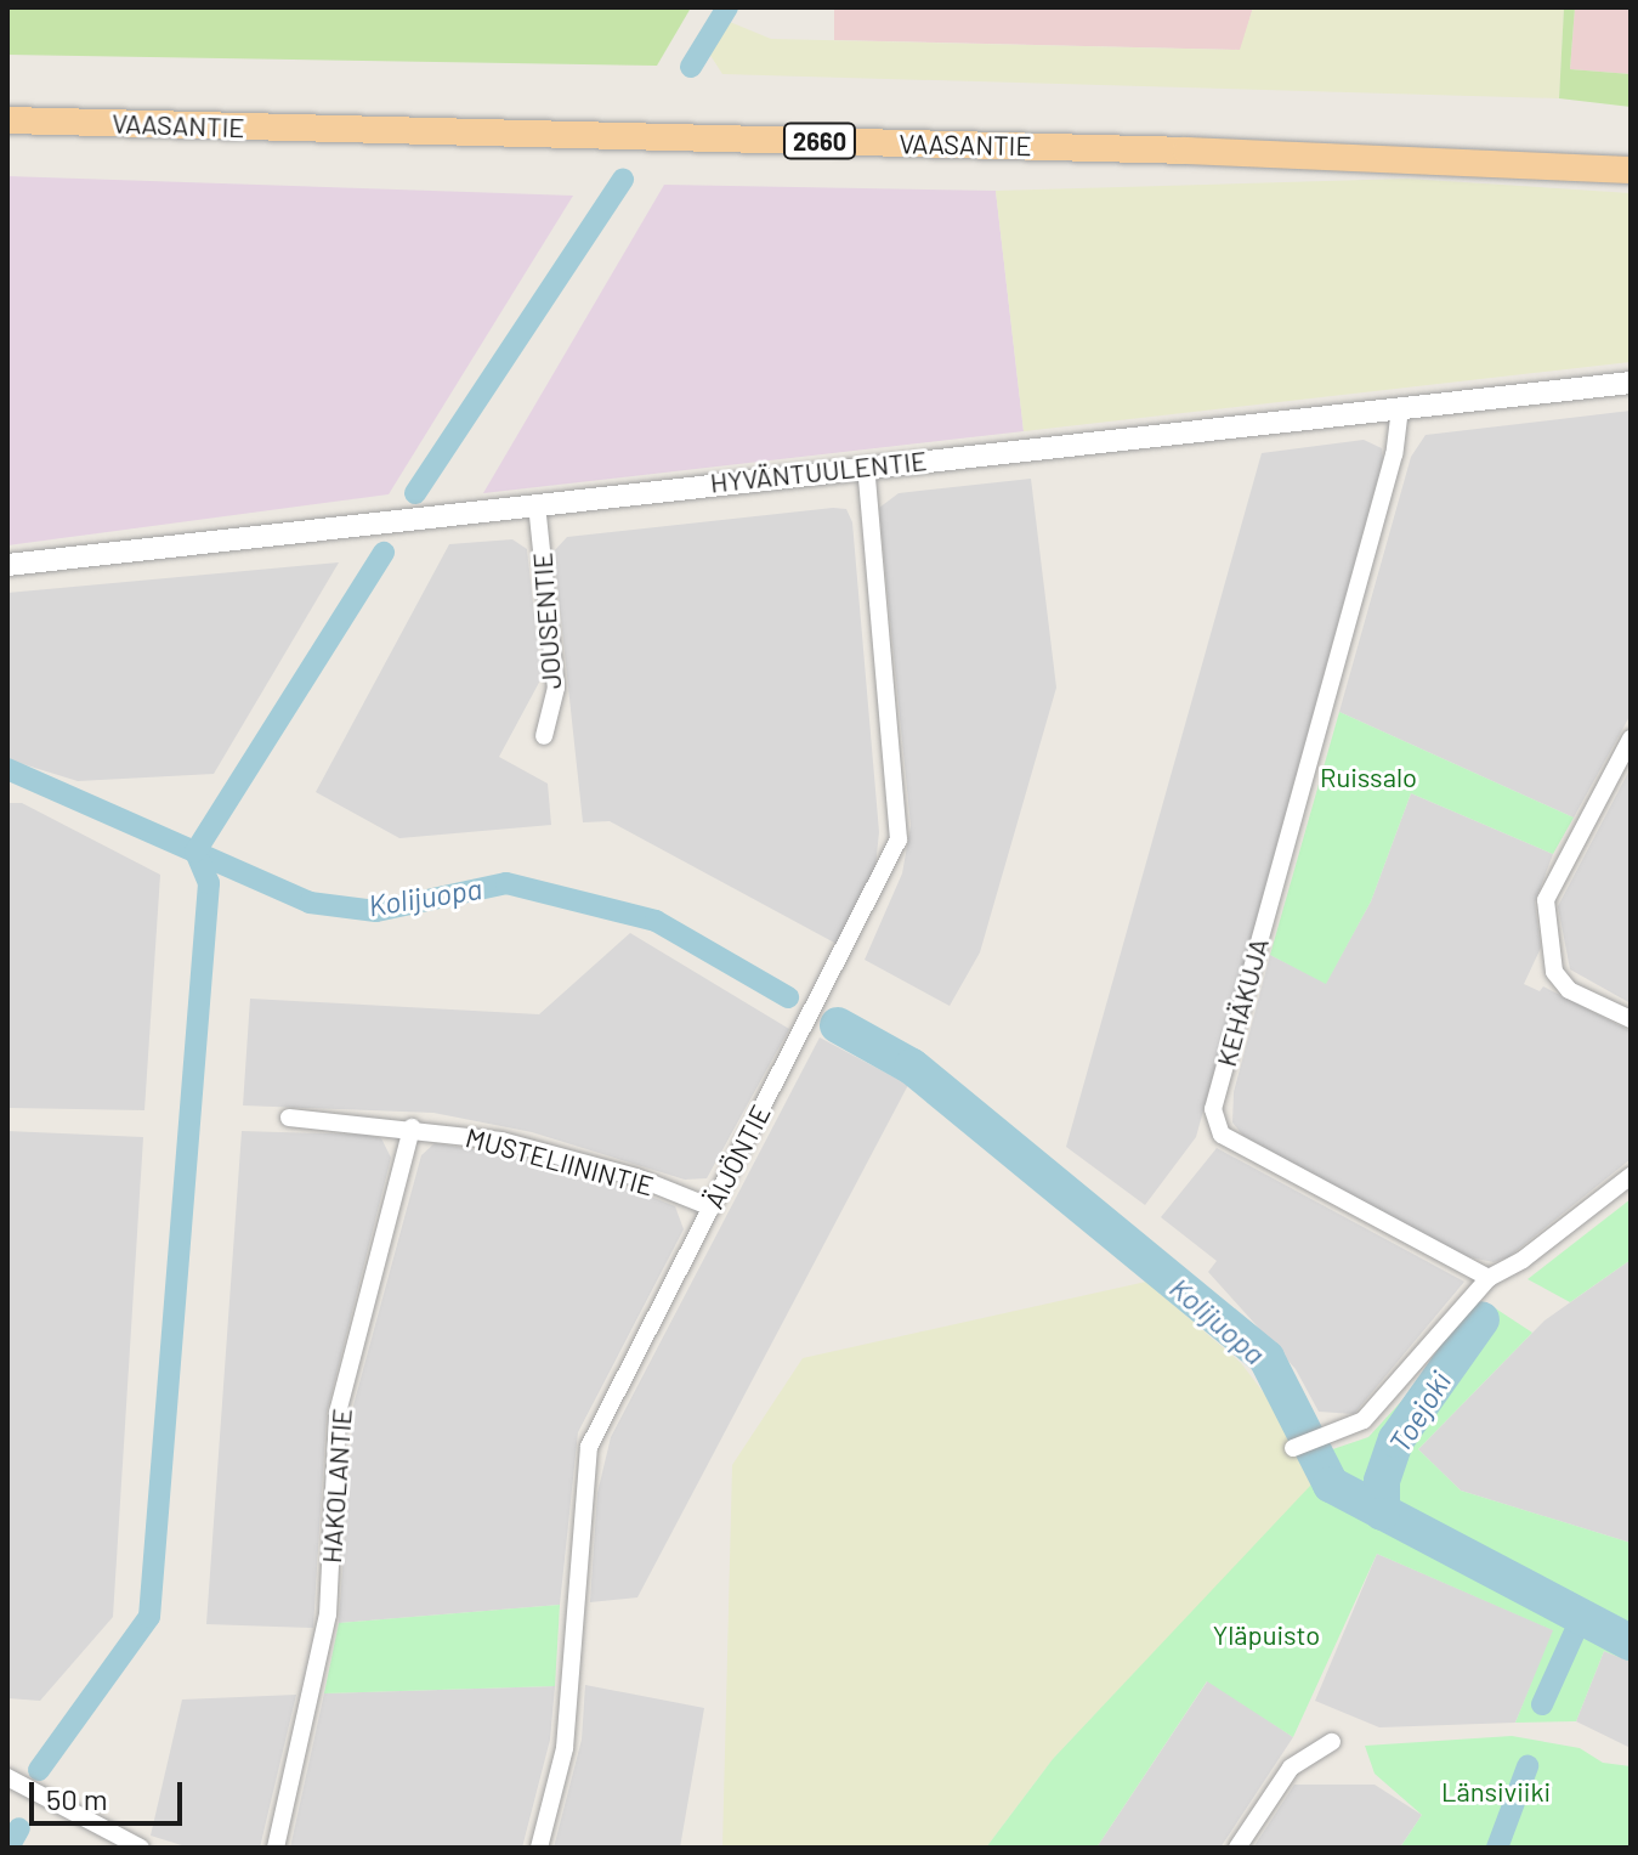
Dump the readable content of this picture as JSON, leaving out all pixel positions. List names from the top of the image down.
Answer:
{
  "streets": {
    "main road": ["VAASANTIE", "2660"],
    "street": [
      "HYVÄNTUULENTIE",
      "JOUSENTIE",
      "KEHÄKUJA",
      "ÄIJÖNTIE",
      "MUSTELIININTIE",
      "HAKOLANTIE"
    ]
  },
  "crossings": [
    ["HYVÄNTUULENTIE", "JOUSENTIE"],
    ["HYVÄNTUULENTIE", "KEHÄKUJA"],
    ["HYVÄNTUULENTIE", "ÄIJÖNTIE"],
    ["ÄIJÖNTIE", "MUSTELIININTIE"],
    ["MUSTELIININTIE", "HAKOLANTIE"]
  ],
  "water": ["Kolijuopa", "Toejoki"],
  "parks": ["Ruissalo", "Yläpuisto", "Länsiviiki"],
  "scale_bar": "50 m"
}
